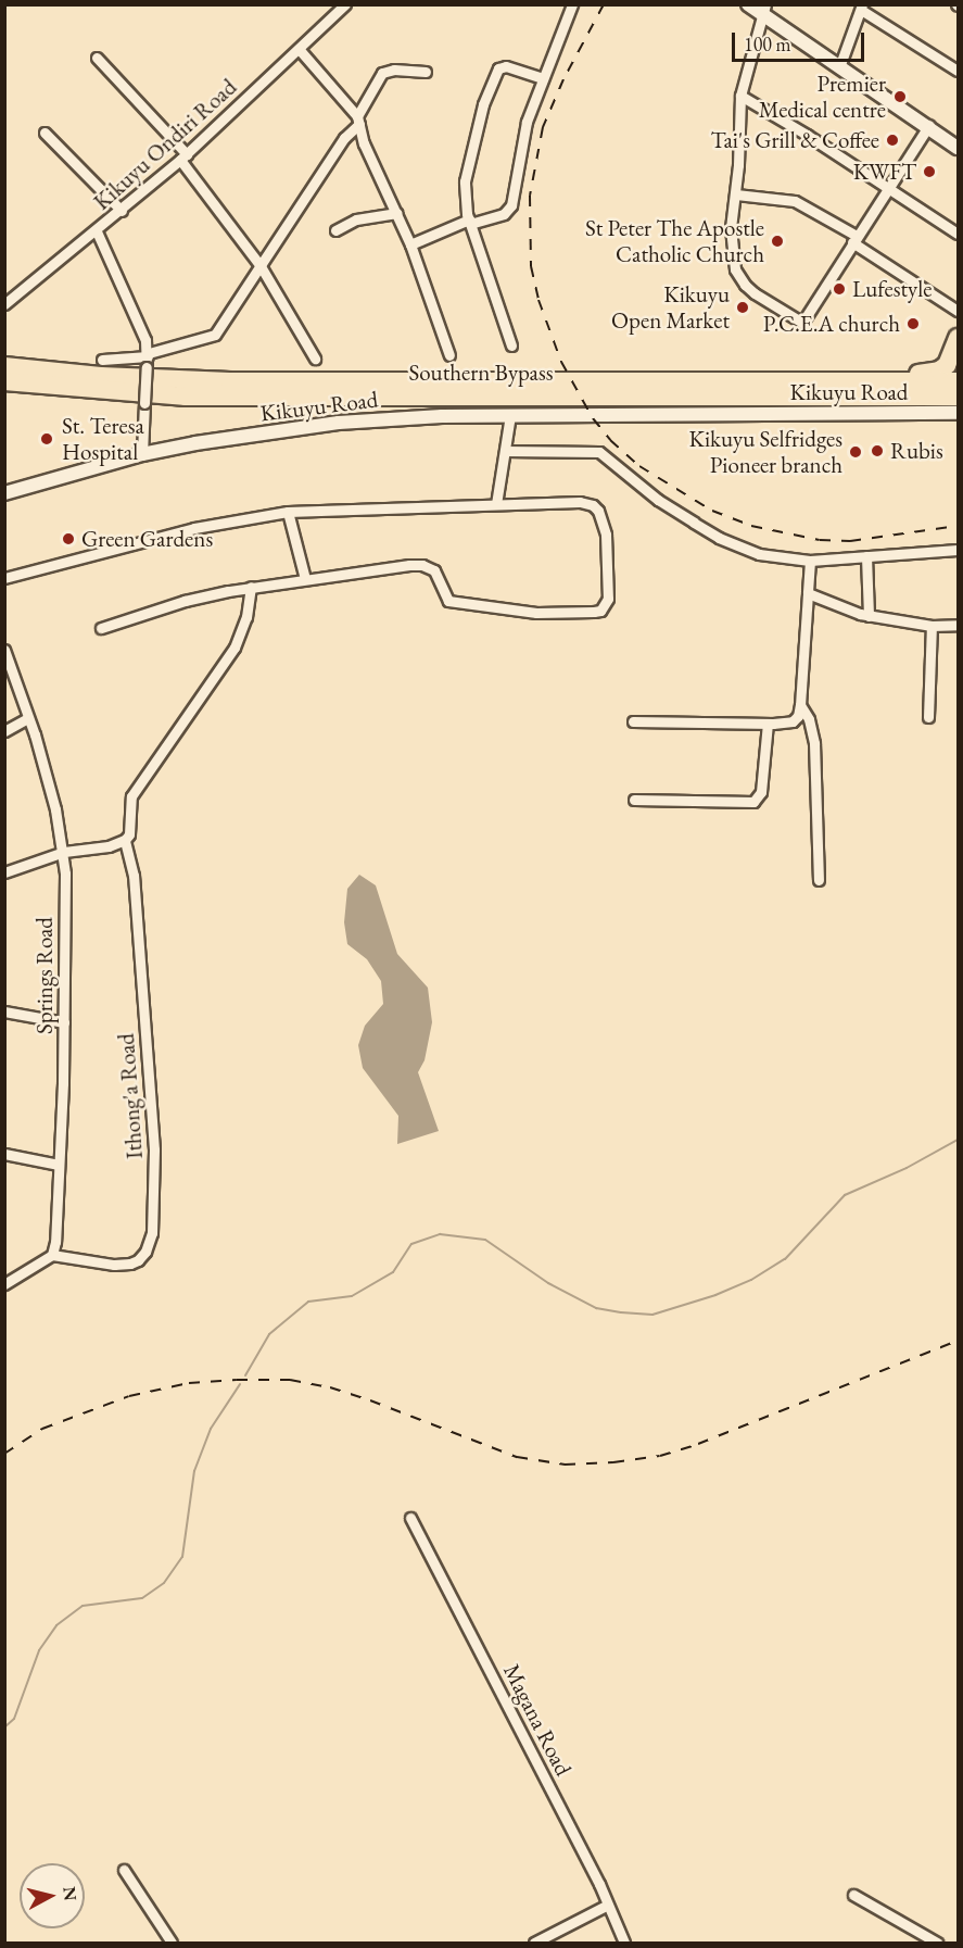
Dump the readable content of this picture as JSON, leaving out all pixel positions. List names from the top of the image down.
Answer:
{
  "streets": {
    "highway": ["Southern Bypass"],
    "main road": ["Kikuyu Road"],
    "street": [
      "Kikuyu Ondiri Road",
      "Springs Road",
      "Ithong'a Road",
      "Magana Road"
    ]
  },
  "crossings": [
    ["Springs Road", "Ithong'a Road"]
  ],
  "places": [
    "Premier Medical centre",
    "Tai's Grill & Coffee",
    "KWFT",
    "St Peter The Apostle Catholic Church",
    "Lufestyle",
    "Kikuyu Open Market",
    "P.C.E.A church",
    "St. Teresa Hospital",
    "Rubis",
    "Kikuyu Selfridges Pioneer branch",
    "Green Gardens"
  ],
  "scale_bar": "100 m",
  "north": "right"
}
